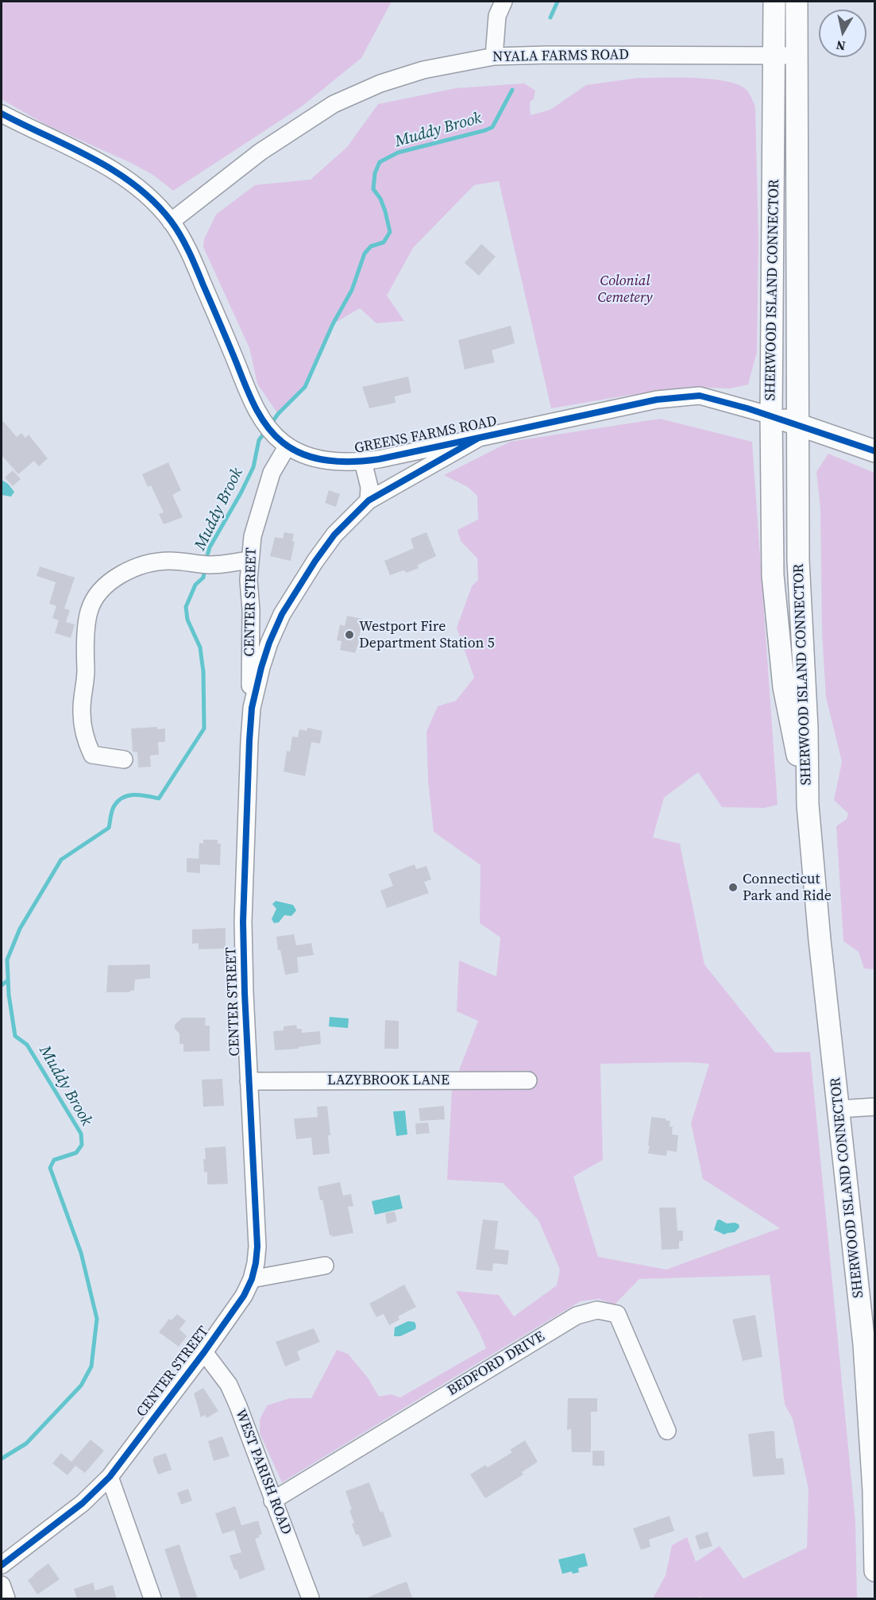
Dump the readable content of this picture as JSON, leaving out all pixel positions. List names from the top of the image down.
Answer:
{
  "streets": {
    "main road": ["SHERWOOD ISLAND CONNECTOR", "GREENS FARMS ROAD"],
    "street": [
      "NYALA FARMS ROAD",
      "CENTER STREET",
      "LAZYBROOK LANE",
      "BEDFORD DRIVE",
      "WEST PARISH ROAD"
    ]
  },
  "crossings": [
    ["NYALA FARMS ROAD", "SHERWOOD ISLAND CONNECTOR"],
    ["NYALA FARMS ROAD", "GREENS FARMS ROAD"],
    ["SHERWOOD ISLAND CONNECTOR", "GREENS FARMS ROAD"],
    ["GREENS FARMS ROAD", "CENTER STREET"],
    ["CENTER STREET", "LAZYBROOK LANE"],
    ["CENTER STREET", "WEST PARISH ROAD"],
    ["BEDFORD DRIVE", "WEST PARISH ROAD"]
  ],
  "water": ["Muddy Brook"],
  "parks": ["Colonial Cemetery"],
  "places": ["Westport Fire Department Station 5", "Connecticut Park and Ride"],
  "north": "bottom"
}
